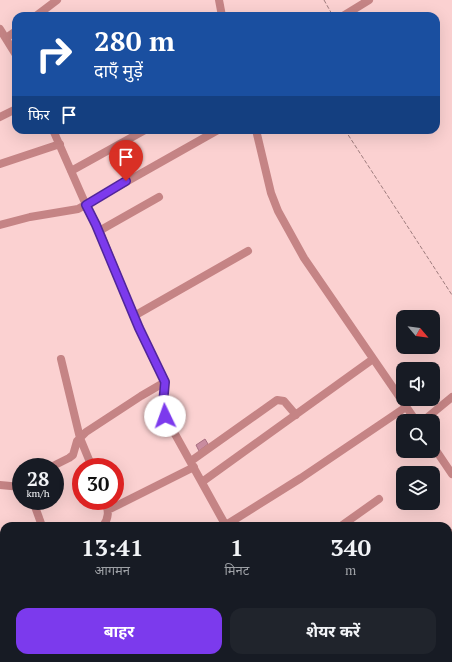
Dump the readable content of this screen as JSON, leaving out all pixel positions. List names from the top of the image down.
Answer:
{
  "north": "bottom right",
  "page": {
    "turn": ["280 m", "दाएँ मुड़ें"],
    "then": "फिर",
    "speed": "28 km/h",
    "limit": "30",
    "eta": [
      "13:41",
      "आगमन",
      "1",
      "मिनट",
      "340",
      "m"
    ],
    "buttons": ["बाहर", "शेयर करें"]
  }
}
